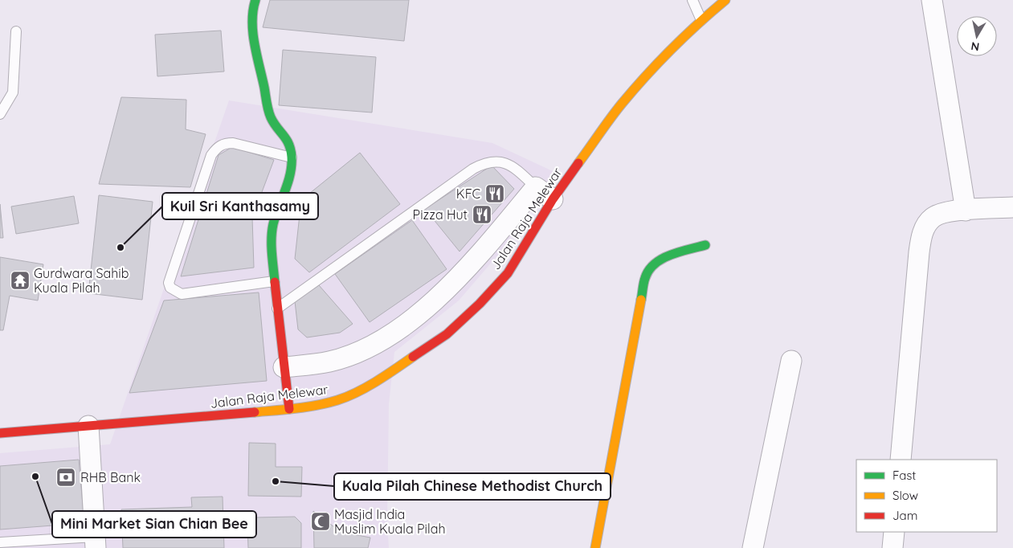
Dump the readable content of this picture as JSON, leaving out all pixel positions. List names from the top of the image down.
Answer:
{
  "streets": {
    "main road": ["Jalan Raja Melewar"]
  },
  "places": {
    "restaurant": ["KFC", "Pizza Hut"],
    "other": ["Kuil Sri Kanthasamy", "Mini Market Sian Chian Bee", "Kuala Pilah Chinese Methodist Church"],
    "temple": ["Gurdwara Sahib Kuala Pilah"],
    "bank": ["RHB Bank"],
    "mosque": ["Masjid India Muslim Kuala Pilah"]
  },
  "legend": ["Fast", "Slow", "Jam"],
  "north": "bottom"
}
